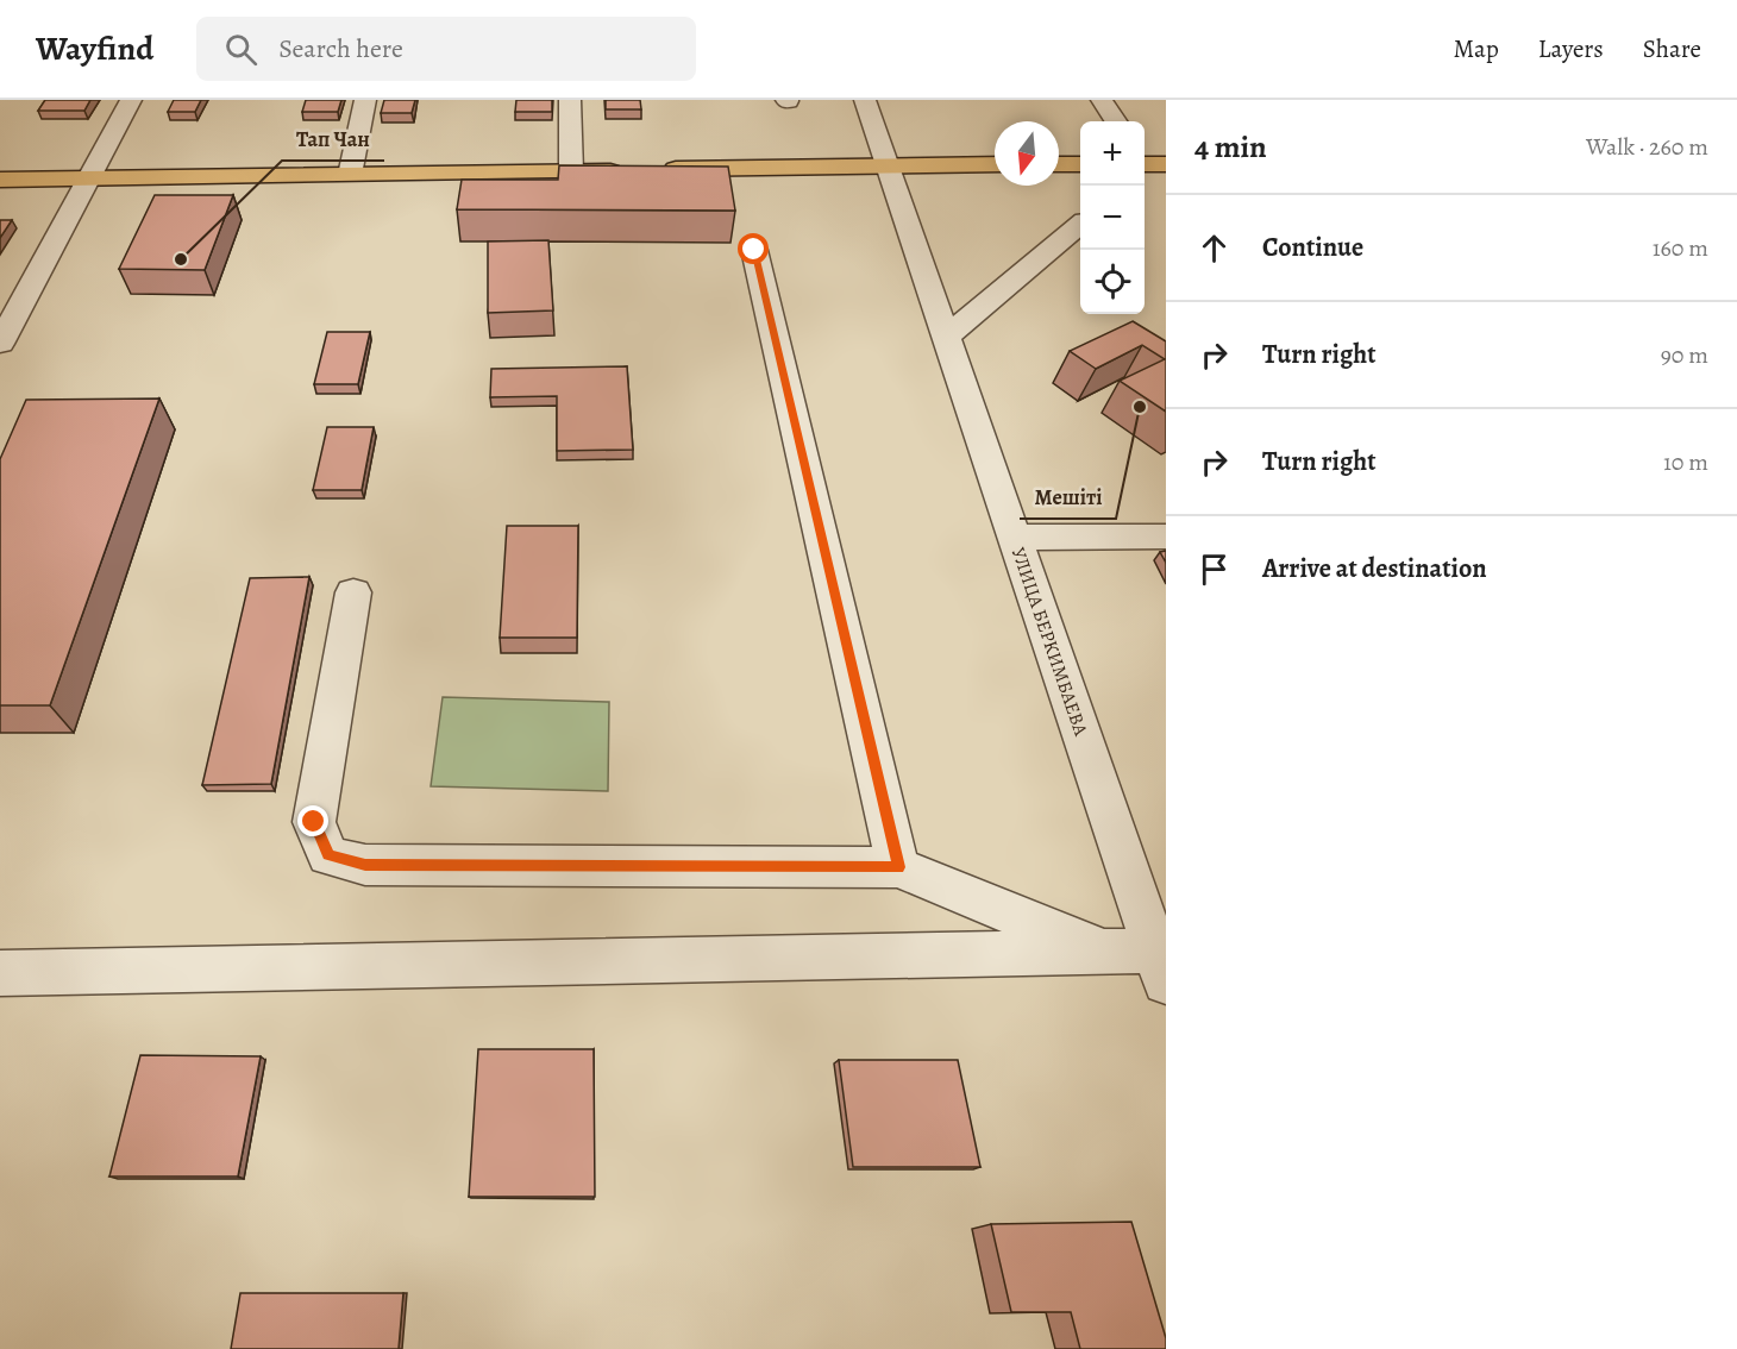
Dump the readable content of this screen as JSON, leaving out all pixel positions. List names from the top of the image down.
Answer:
{
  "streets": {
    "street": ["УЛИЦА БЕРКИМБАЕВА"]
  },
  "places": ["Тап Чан", "Мешіті"],
  "north": "bottom",
  "page": {
    "header": "Wayfind",
    "search": "Search here",
    "nav": ["Map", "Layers", "Share"],
    "heading": ["4 min", "Walk · 260 m"],
    "map_buttons": ["+", "−"],
    "list": [
      ["Continue", "160 m"],
      ["Turn right", "90 m"],
      ["Turn right", "10 m"],
      "Arrive at destination"
    ]
  }
}
